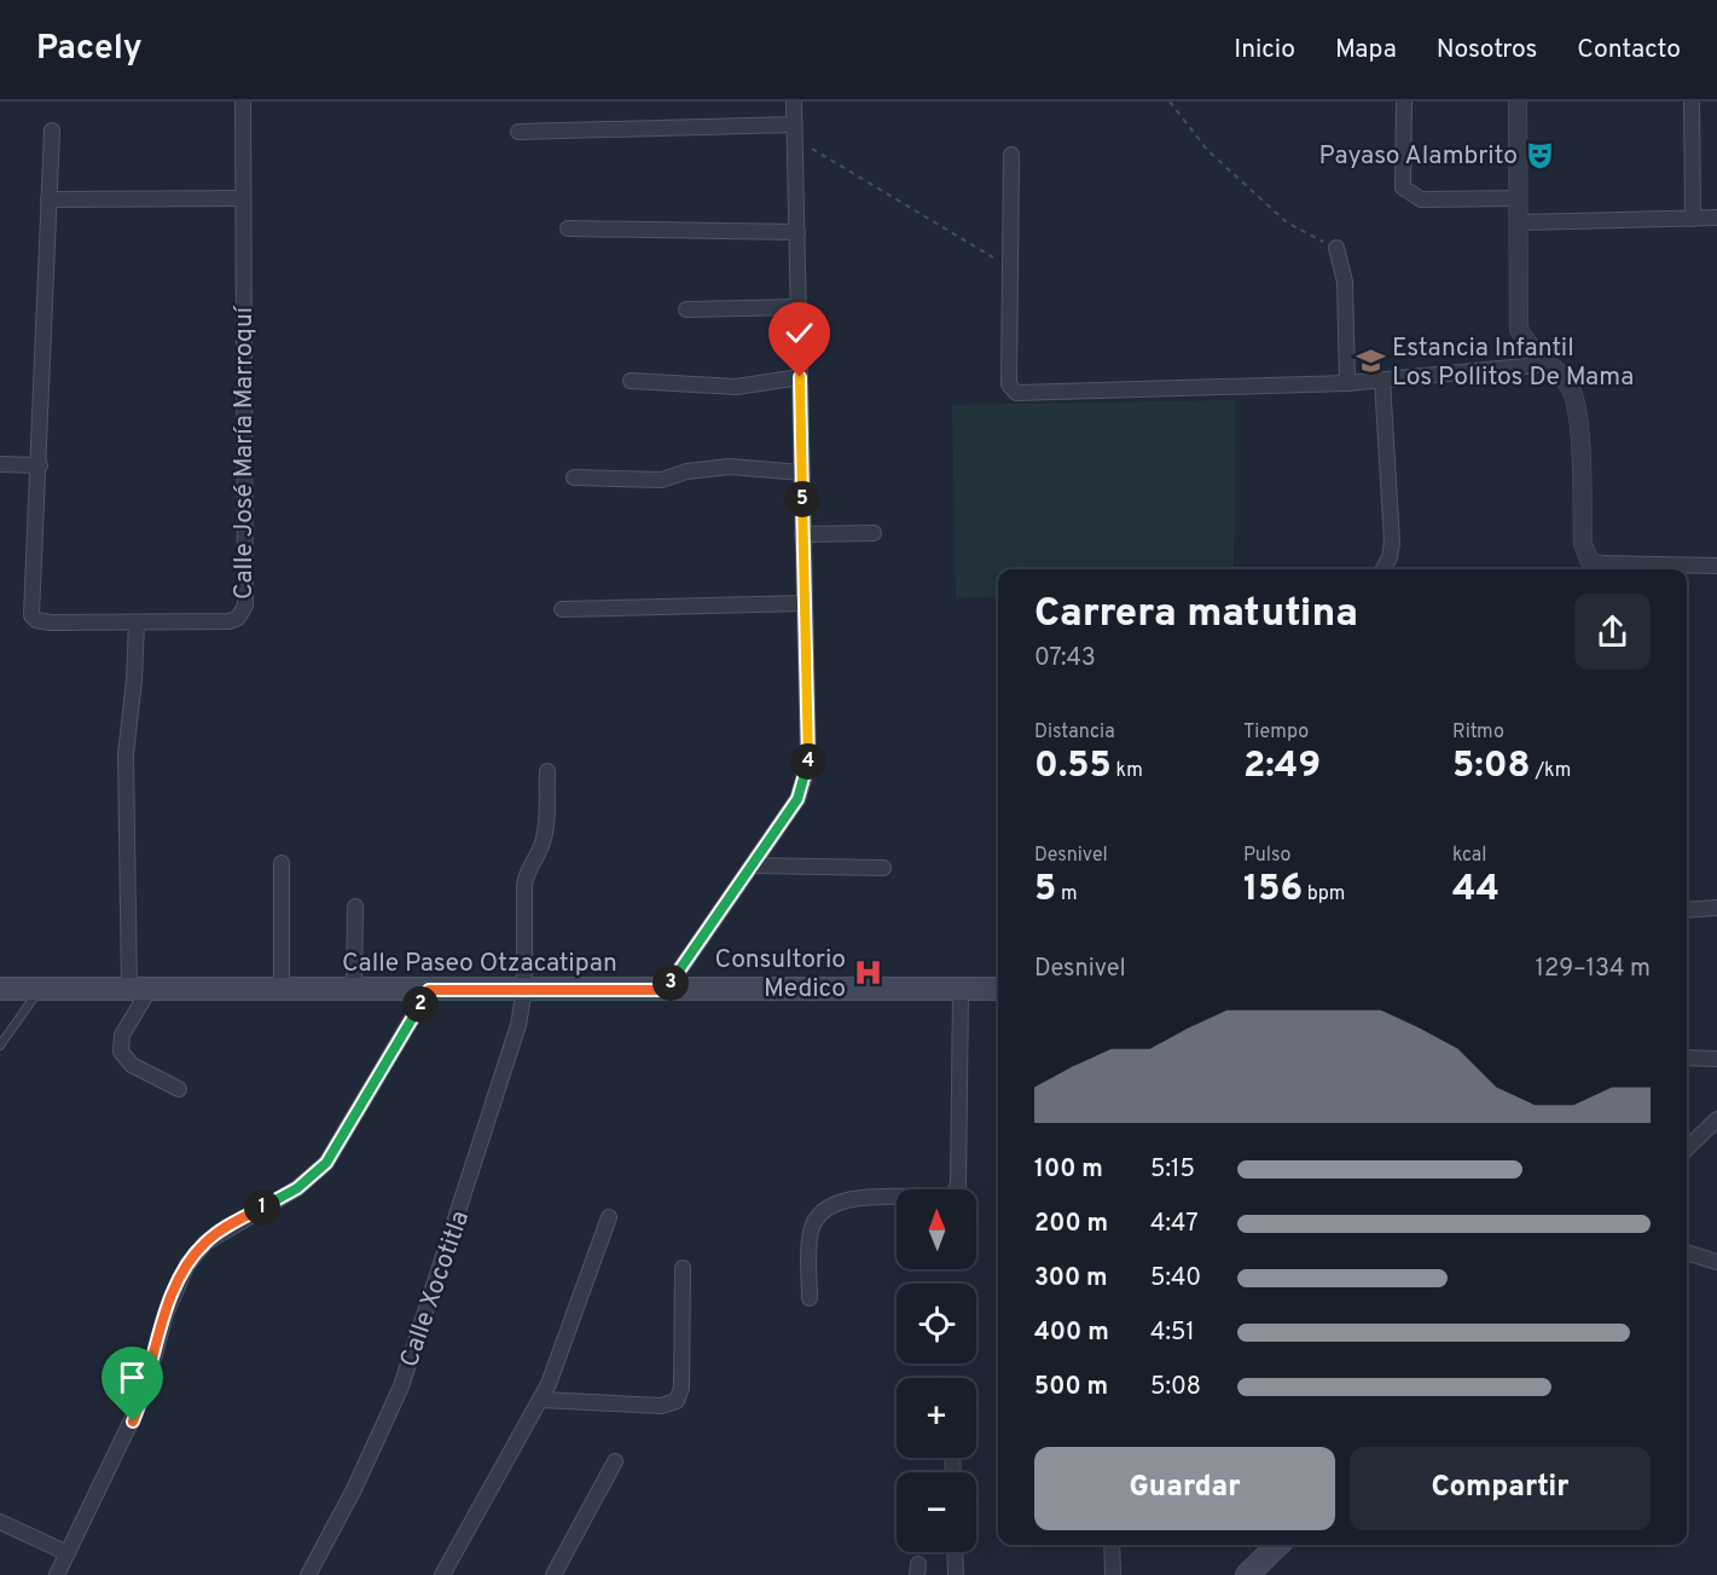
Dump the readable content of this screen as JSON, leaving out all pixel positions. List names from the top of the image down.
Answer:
{
  "streets": {
    "main road": ["Calle Paseo Otzacatipan"],
    "street": ["Calle José María Marroquí", "Calle Xocotitla"]
  },
  "crossings": [
    ["Calle Paseo Otzacatipan", "Calle Xocotitla"]
  ],
  "places": {
    "theatre": ["Payaso Alambrito"],
    "school or university": ["Estancia Infantil Los Pollitos De Mama"],
    "hospital": ["Consultorio Medico"]
  },
  "north": "top",
  "page": {
    "header": "Pacely",
    "nav": [
      "Inicio",
      "Mapa",
      "Nosotros",
      "Contacto"
    ],
    "pins": [
      "5",
      "4",
      "3",
      "2",
      "1"
    ],
    "heading": ["Carrera matutina", "07:43"],
    "stats": [
      ["Distancia", "0.55 km"],
      ["Tiempo", "2:49"],
      ["Ritmo", "5:08 /km"],
      ["Desnivel", "5 m"],
      ["Pulso", "156 bpm"],
      ["kcal", "44"]
    ],
    "chart": ["Desnivel", "129–134 m"],
    "list": [
      {
        "name": "100 m",
        "note": "5:15"
      },
      {
        "name": "200 m",
        "note": "4:47"
      },
      {
        "name": "300 m",
        "note": "5:40"
      },
      {
        "name": "400 m",
        "note": "4:51"
      },
      {
        "name": "500 m",
        "note": "5:08"
      }
    ],
    "map_buttons": ["+", "−"],
    "buttons": ["Guardar", "Compartir"]
  }
}
